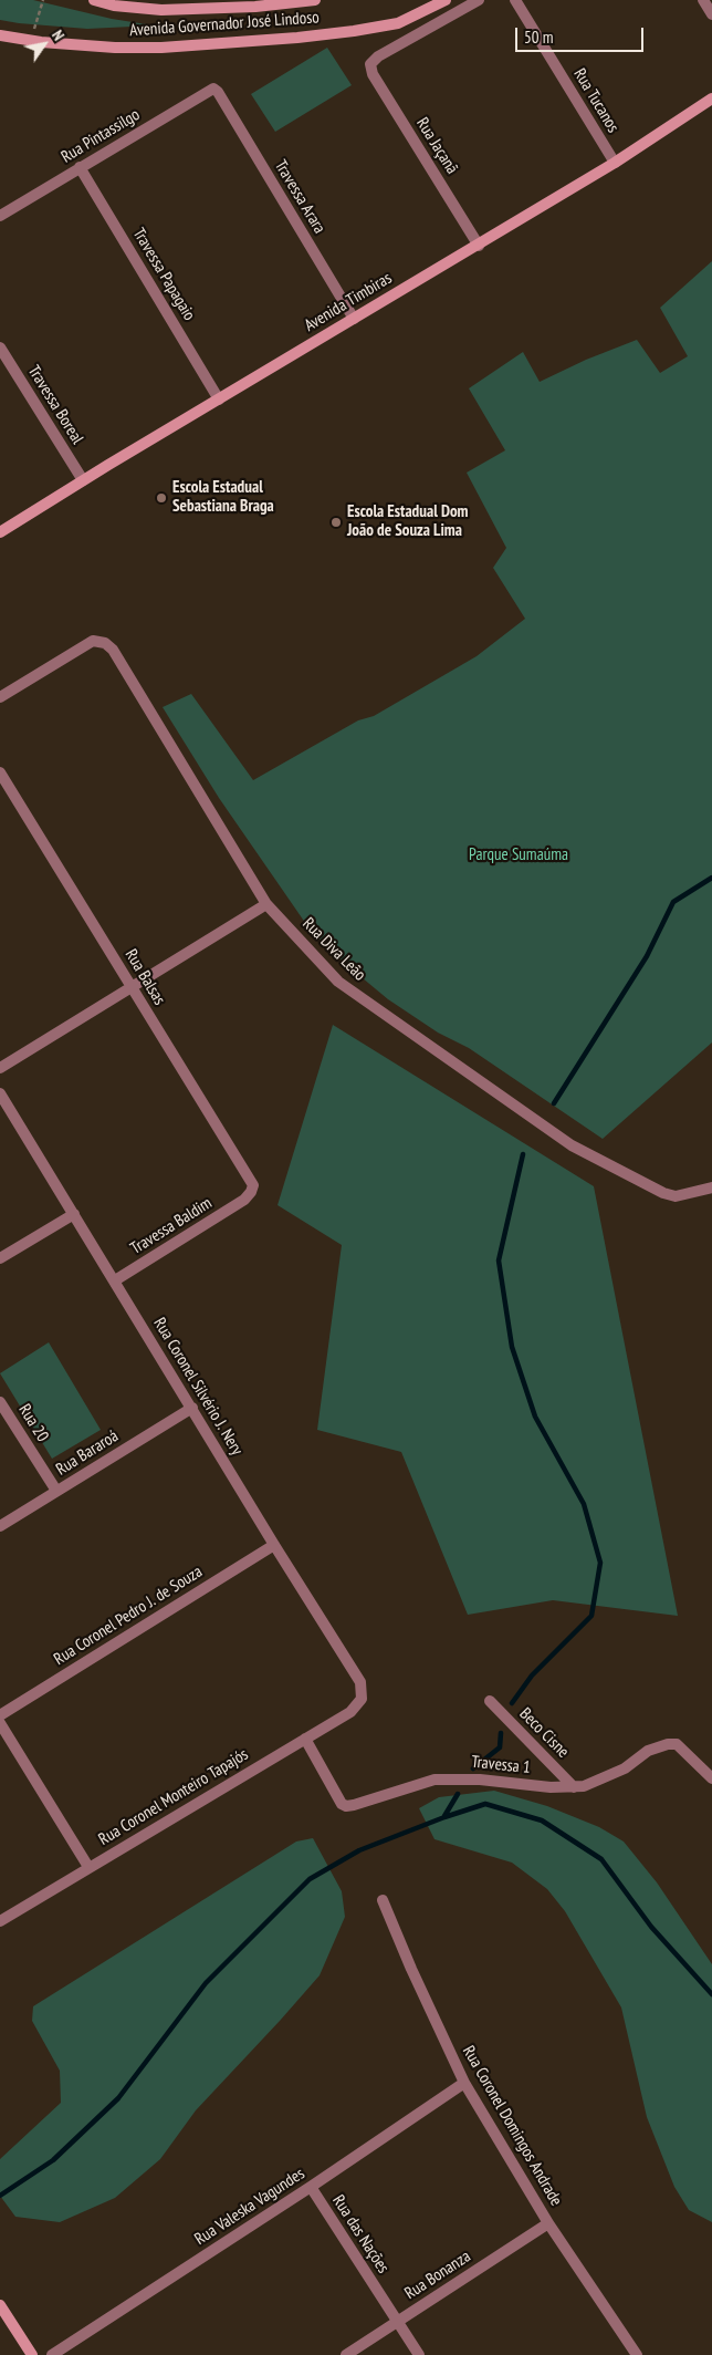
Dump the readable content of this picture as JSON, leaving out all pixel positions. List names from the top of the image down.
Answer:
{
  "streets": {
    "street": [
      "Avenida Governador José Lindoso",
      "Rua Tucanos",
      "Rua Pintassilgo",
      "Rua Jaçanã",
      "Travessa Arara",
      "Travessa Papagaio",
      "Avenida Timbiras",
      "Travessa Boreal",
      "Rua Diva Leão",
      "Rua Balsas",
      "Travessa Baldim",
      "Rua Coronel Silvério J. Nery",
      "Rua 20",
      "Rua Bararoá",
      "Rua Coronel Pedro J. de Souza",
      "Beco Cisne",
      "Travessa 1",
      "Rua Coronel Monteiro Tapajós",
      "Rua Coronel Domingos Andrade",
      "Rua Valeska Vagundes",
      "Rua das Nações",
      "Rua Bonanza"
    ]
  },
  "crossings": [
    ["Rua Tucanos", "Avenida Timbiras"],
    ["Rua Pintassilgo", "Travessa Arara"],
    ["Rua Pintassilgo", "Travessa Papagaio"],
    ["Rua Jaçanã", "Avenida Timbiras"],
    ["Travessa Arara", "Avenida Timbiras"],
    ["Travessa Papagaio", "Avenida Timbiras"],
    ["Avenida Timbiras", "Travessa Boreal"],
    ["Rua Balsas", "Travessa Baldim"],
    ["Travessa Baldim", "Rua Coronel Silvério J. Nery"],
    ["Rua Coronel Silvério J. Nery", "Rua Bararoá"],
    ["Rua Coronel Silvério J. Nery", "Rua Coronel Pedro J. de Souza"],
    ["Rua Coronel Silvério J. Nery", "Rua Coronel Monteiro Tapajós"],
    ["Rua 20", "Rua Bararoá"],
    ["Beco Cisne", "Travessa 1"],
    ["Travessa 1", "Rua Coronel Monteiro Tapajós"],
    ["Rua Coronel Domingos Andrade", "Rua Valeska Vagundes"],
    ["Rua Coronel Domingos Andrade", "Rua Bonanza"],
    ["Rua Valeska Vagundes", "Rua das Nações"],
    ["Rua das Nações", "Rua Bonanza"]
  ],
  "parks": ["Parque Sumaúma"],
  "places": ["Escola Estadual Sebastiana Braga", "Escola Estadual Dom João de Souza Lima"],
  "scale_bar": "50 m",
  "north": "top right"
}
